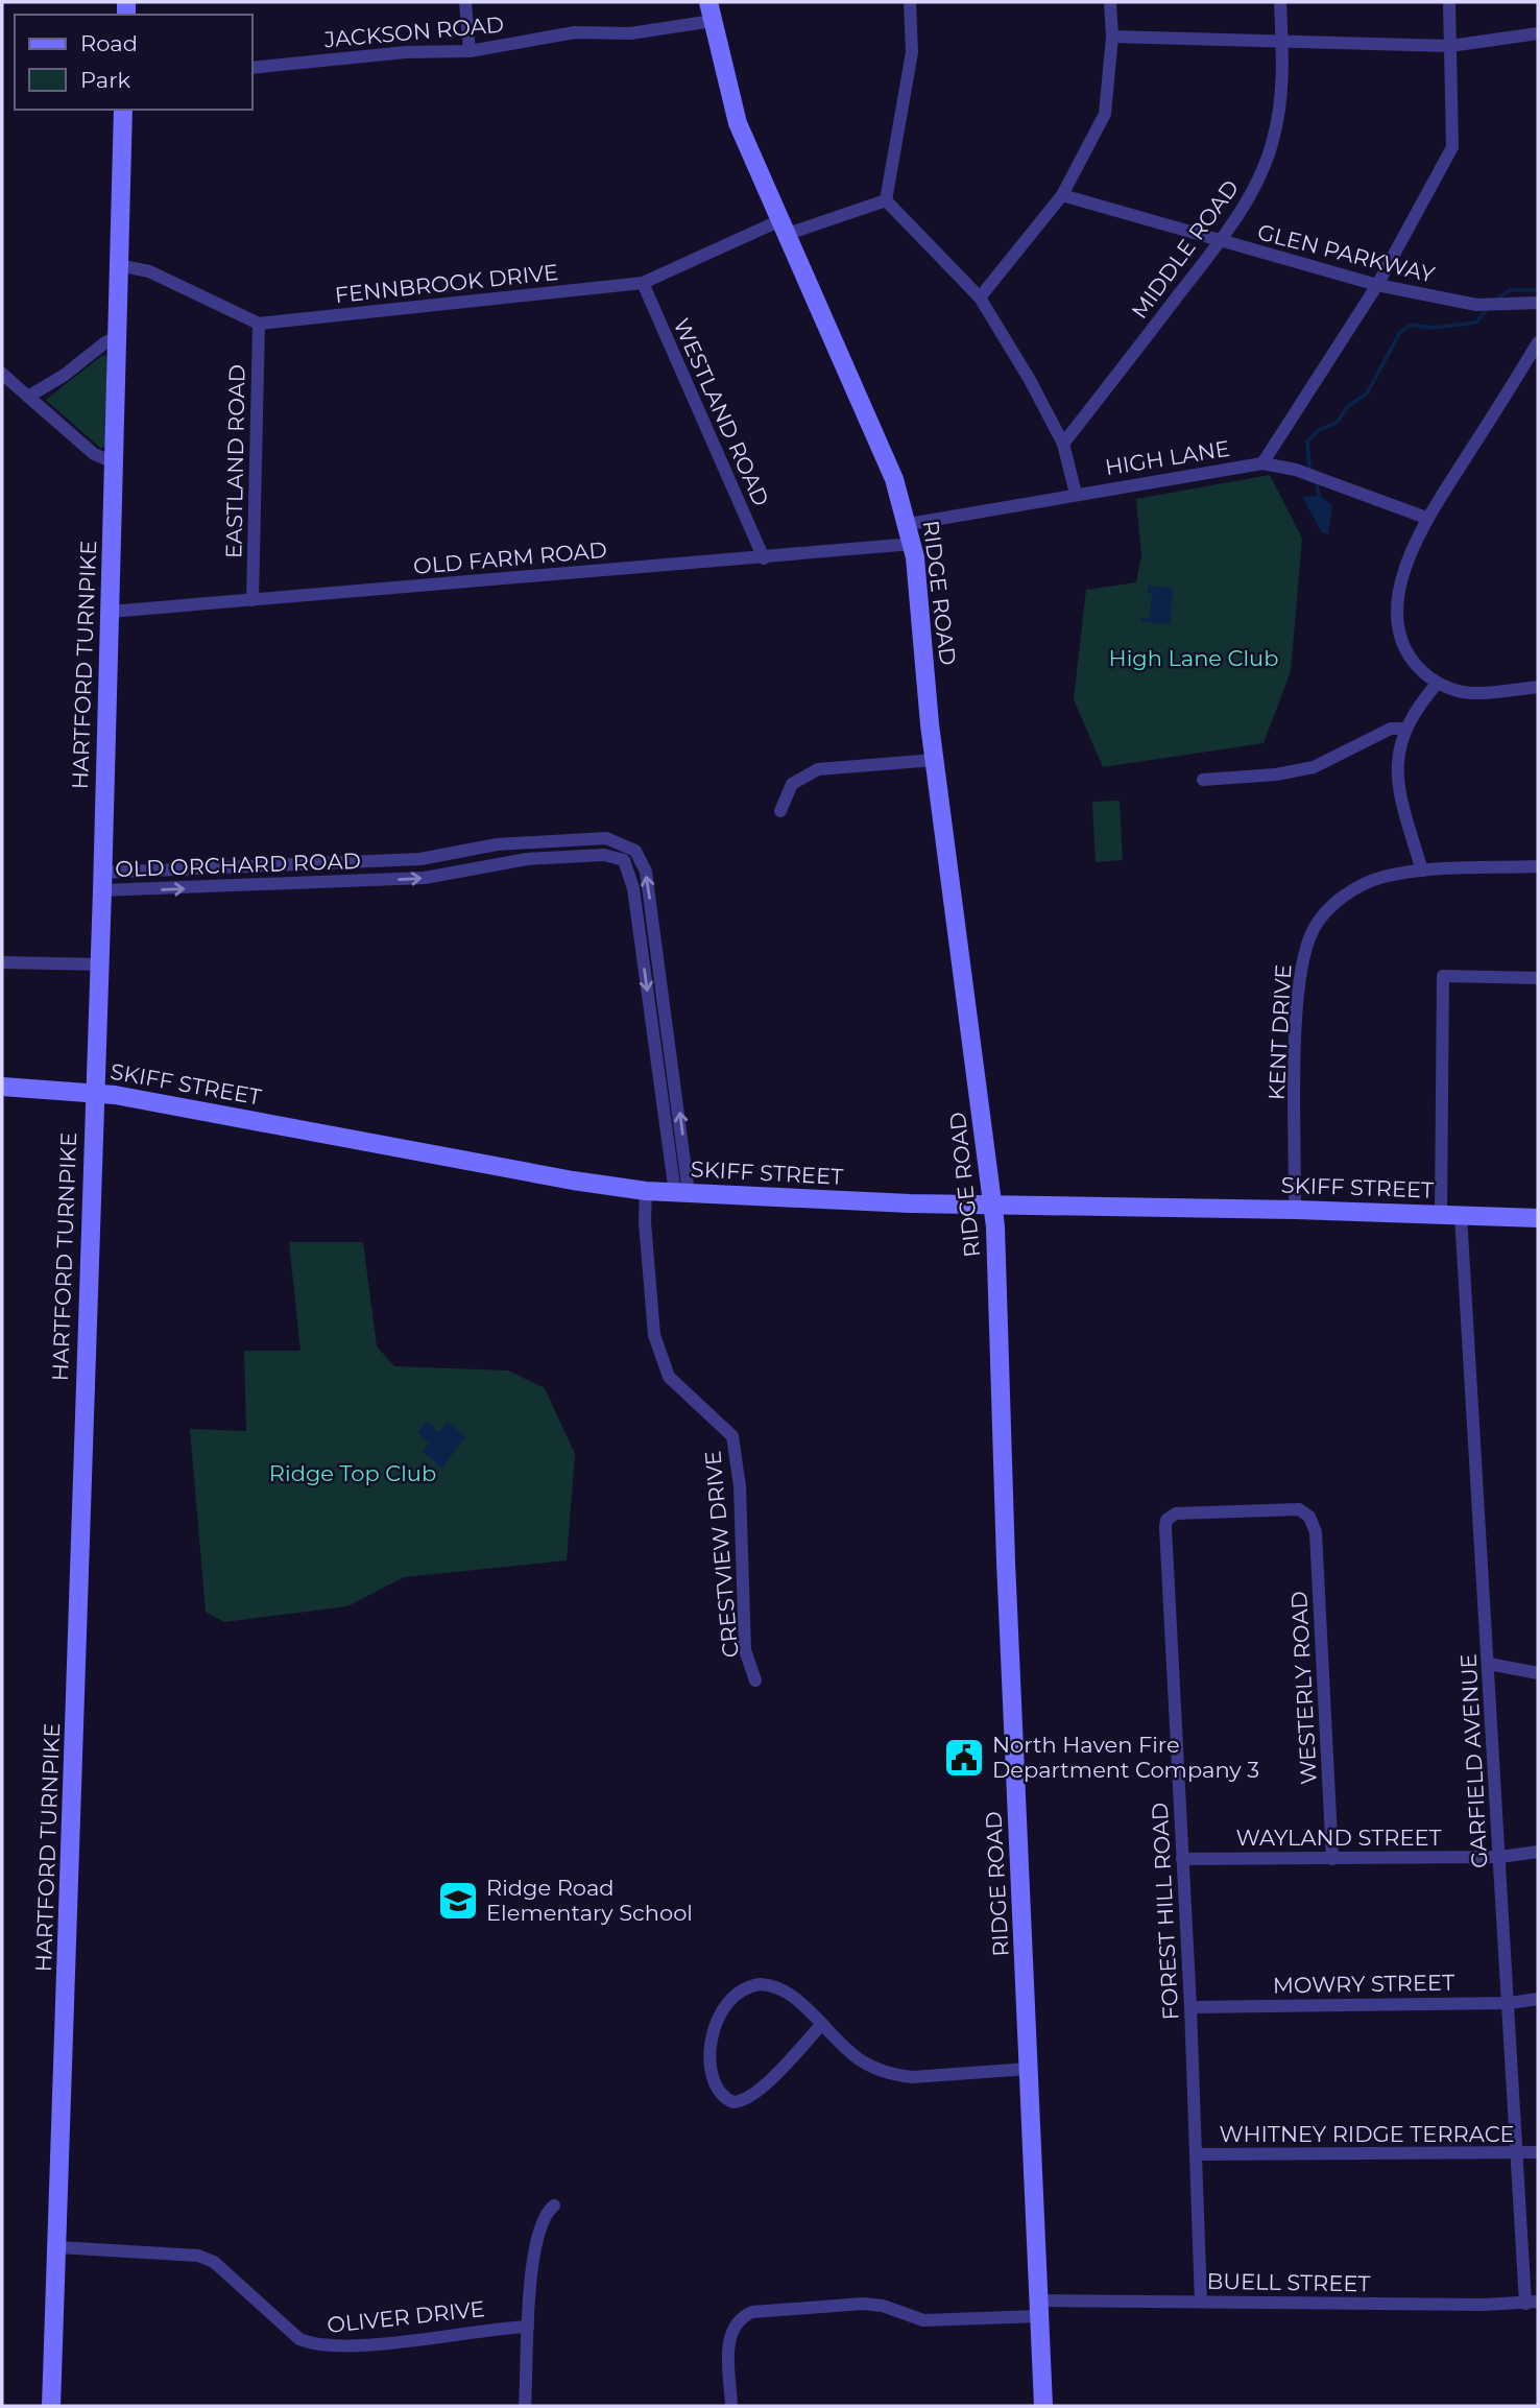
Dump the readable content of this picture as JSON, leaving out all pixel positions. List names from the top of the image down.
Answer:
{
  "streets": {
    "main road": ["RIDGE ROAD", "HARTFORD TURNPIKE", "SKIFF STREET"],
    "street": [
      "JACKSON ROAD",
      "MIDDLE ROAD",
      "GLEN PARKWAY",
      "FENNBROOK DRIVE",
      "WESTLAND ROAD",
      "HIGH LANE",
      "EASTLAND ROAD",
      "OLD FARM ROAD",
      "OLD ORCHARD ROAD",
      "KENT DRIVE",
      "CRESTVIEW DRIVE",
      "WESTERLY ROAD",
      "GARFIELD AVENUE",
      "WAYLAND STREET",
      "FOREST HILL ROAD",
      "MOWRY STREET",
      "WHITNEY RIDGE TERRACE",
      "BUELL STREET",
      "OLIVER DRIVE"
    ]
  },
  "crossings": [
    ["JACKSON ROAD", "RIDGE ROAD"],
    ["MIDDLE ROAD", "GLEN PARKWAY"],
    ["FENNBROOK DRIVE", "WESTLAND ROAD"],
    ["FENNBROOK DRIVE", "EASTLAND ROAD"],
    ["FENNBROOK DRIVE", "RIDGE ROAD"],
    ["WESTLAND ROAD", "OLD FARM ROAD"],
    ["HIGH LANE", "RIDGE ROAD"],
    ["EASTLAND ROAD", "OLD FARM ROAD"],
    ["OLD FARM ROAD", "RIDGE ROAD"],
    ["OLD FARM ROAD", "HARTFORD TURNPIKE"],
    ["RIDGE ROAD", "SKIFF STREET"],
    ["RIDGE ROAD", "BUELL STREET"],
    ["HARTFORD TURNPIKE", "OLD ORCHARD ROAD"],
    ["HARTFORD TURNPIKE", "SKIFF STREET"],
    ["HARTFORD TURNPIKE", "OLIVER DRIVE"],
    ["KENT DRIVE", "SKIFF STREET"],
    ["SKIFF STREET", "CRESTVIEW DRIVE"],
    ["SKIFF STREET", "GARFIELD AVENUE"],
    ["WESTERLY ROAD", "WAYLAND STREET"],
    ["WESTERLY ROAD", "FOREST HILL ROAD"],
    ["GARFIELD AVENUE", "WAYLAND STREET"],
    ["GARFIELD AVENUE", "MOWRY STREET"],
    ["GARFIELD AVENUE", "WHITNEY RIDGE TERRACE"],
    ["GARFIELD AVENUE", "BUELL STREET"],
    ["WAYLAND STREET", "FOREST HILL ROAD"],
    ["FOREST HILL ROAD", "MOWRY STREET"],
    ["FOREST HILL ROAD", "WHITNEY RIDGE TERRACE"],
    ["FOREST HILL ROAD", "BUELL STREET"]
  ],
  "parks": ["High Lane Club", "Ridge Top Club"],
  "places": {
    "public building": ["North Haven Fire Department Company 3"],
    "school or university": ["Ridge Road Elementary School"]
  },
  "legend": ["Road", "Park"]
}
